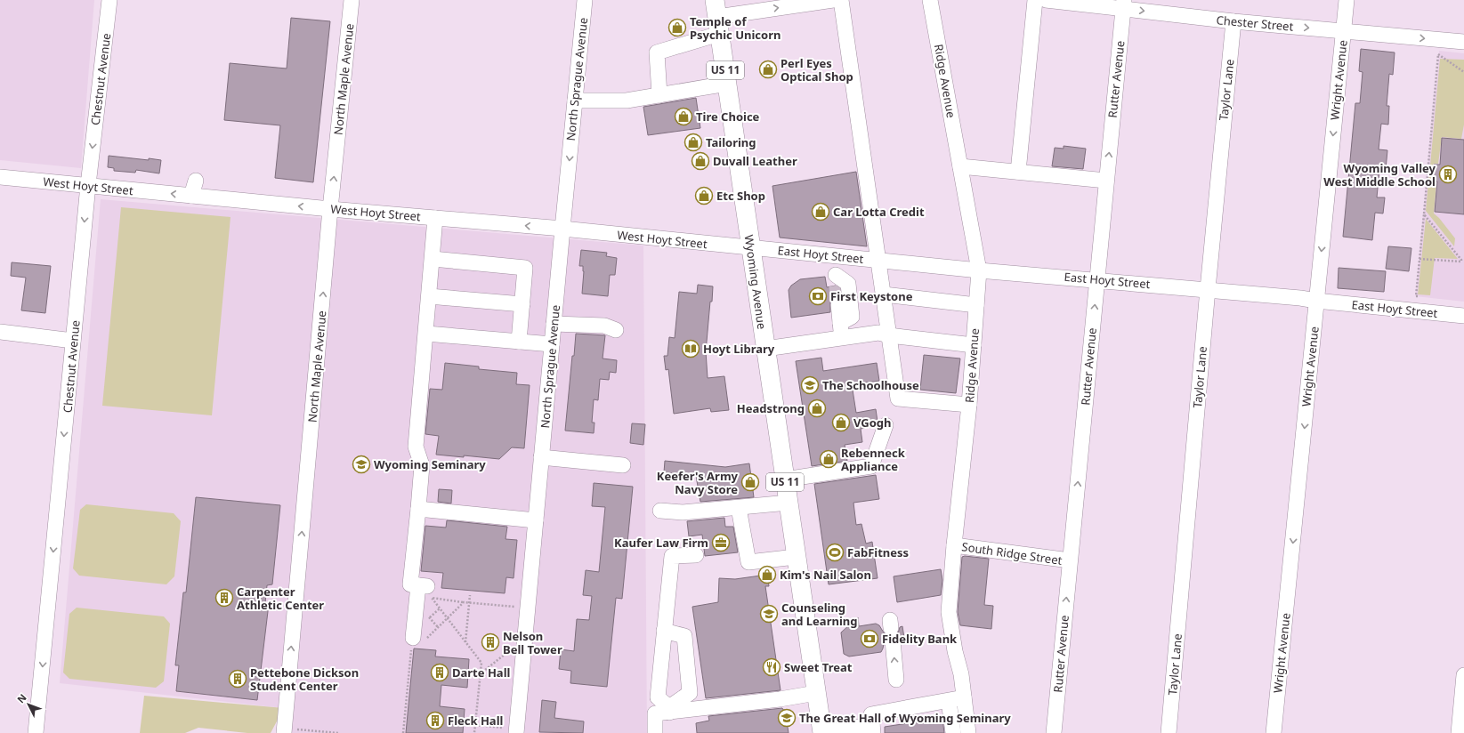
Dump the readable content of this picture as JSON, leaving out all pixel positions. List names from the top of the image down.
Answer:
{
  "streets": {
    "main road": ["US 11", "Wyoming Avenue"],
    "street": [
      "Chester Street",
      "Chestnut Avenue",
      "North Maple Avenue",
      "North Sprague Avenue",
      "Rutter Avenue",
      "Wright Avenue",
      "Ridge Avenue",
      "Taylor Lane",
      "West Hoyt Street",
      "East Hoyt Street",
      "South Ridge Street"
    ]
  },
  "crossings": [
    ["Chester Street", "Rutter Avenue"],
    ["Chester Street", "Wright Avenue"],
    ["Chester Street", "Taylor Lane"],
    ["Chestnut Avenue", "West Hoyt Street"],
    ["North Maple Avenue", "West Hoyt Street"],
    ["North Sprague Avenue", "West Hoyt Street"],
    ["Rutter Avenue", "East Hoyt Street"],
    ["Rutter Avenue", "South Ridge Street"],
    ["Wright Avenue", "East Hoyt Street"],
    ["Ridge Avenue", "East Hoyt Street"],
    ["Ridge Avenue", "South Ridge Street"],
    ["Taylor Lane", "East Hoyt Street"],
    ["West Hoyt Street", "East Hoyt Street"],
    ["West Hoyt Street", "Wyoming Avenue"],
    ["East Hoyt Street", "Wyoming Avenue"]
  ],
  "one_way": ["Chester Street", "Chestnut Avenue", "Wright Avenue"],
  "places": {
    "shop": [
      "Temple of Psychic Unicorn",
      "Perl Eyes Optical Shop",
      "Tire Choice",
      "Tailoring",
      "Duvall Leather",
      "Etc Shop",
      "Car Lotta Credit",
      "Headstrong",
      "VGogh",
      "Rebenneck Appliance",
      "Keefer's Army Navy Store",
      "Kim's Nail Salon"
    ],
    "building": [
      "Wyoming Valley West Middle School",
      "Carpenter Athletic Center",
      "Nelson Bell Tower",
      "Darte Hall",
      "Pettebone Dickson Student Center",
      "Fleck Hall"
    ],
    "bank": ["First Keystone", "Fidelity Bank"],
    "library": ["Hoyt Library"],
    "school or university": [
      "The Schoolhouse",
      "Wyoming Seminary",
      "Counseling and Learning",
      "The Great Hall of Wyoming Seminary"
    ],
    "office": ["Kaufer Law Firm"],
    "sports": ["FabFitness"],
    "restaurant": ["Sweet Treat"]
  },
  "north": "top left"
}
